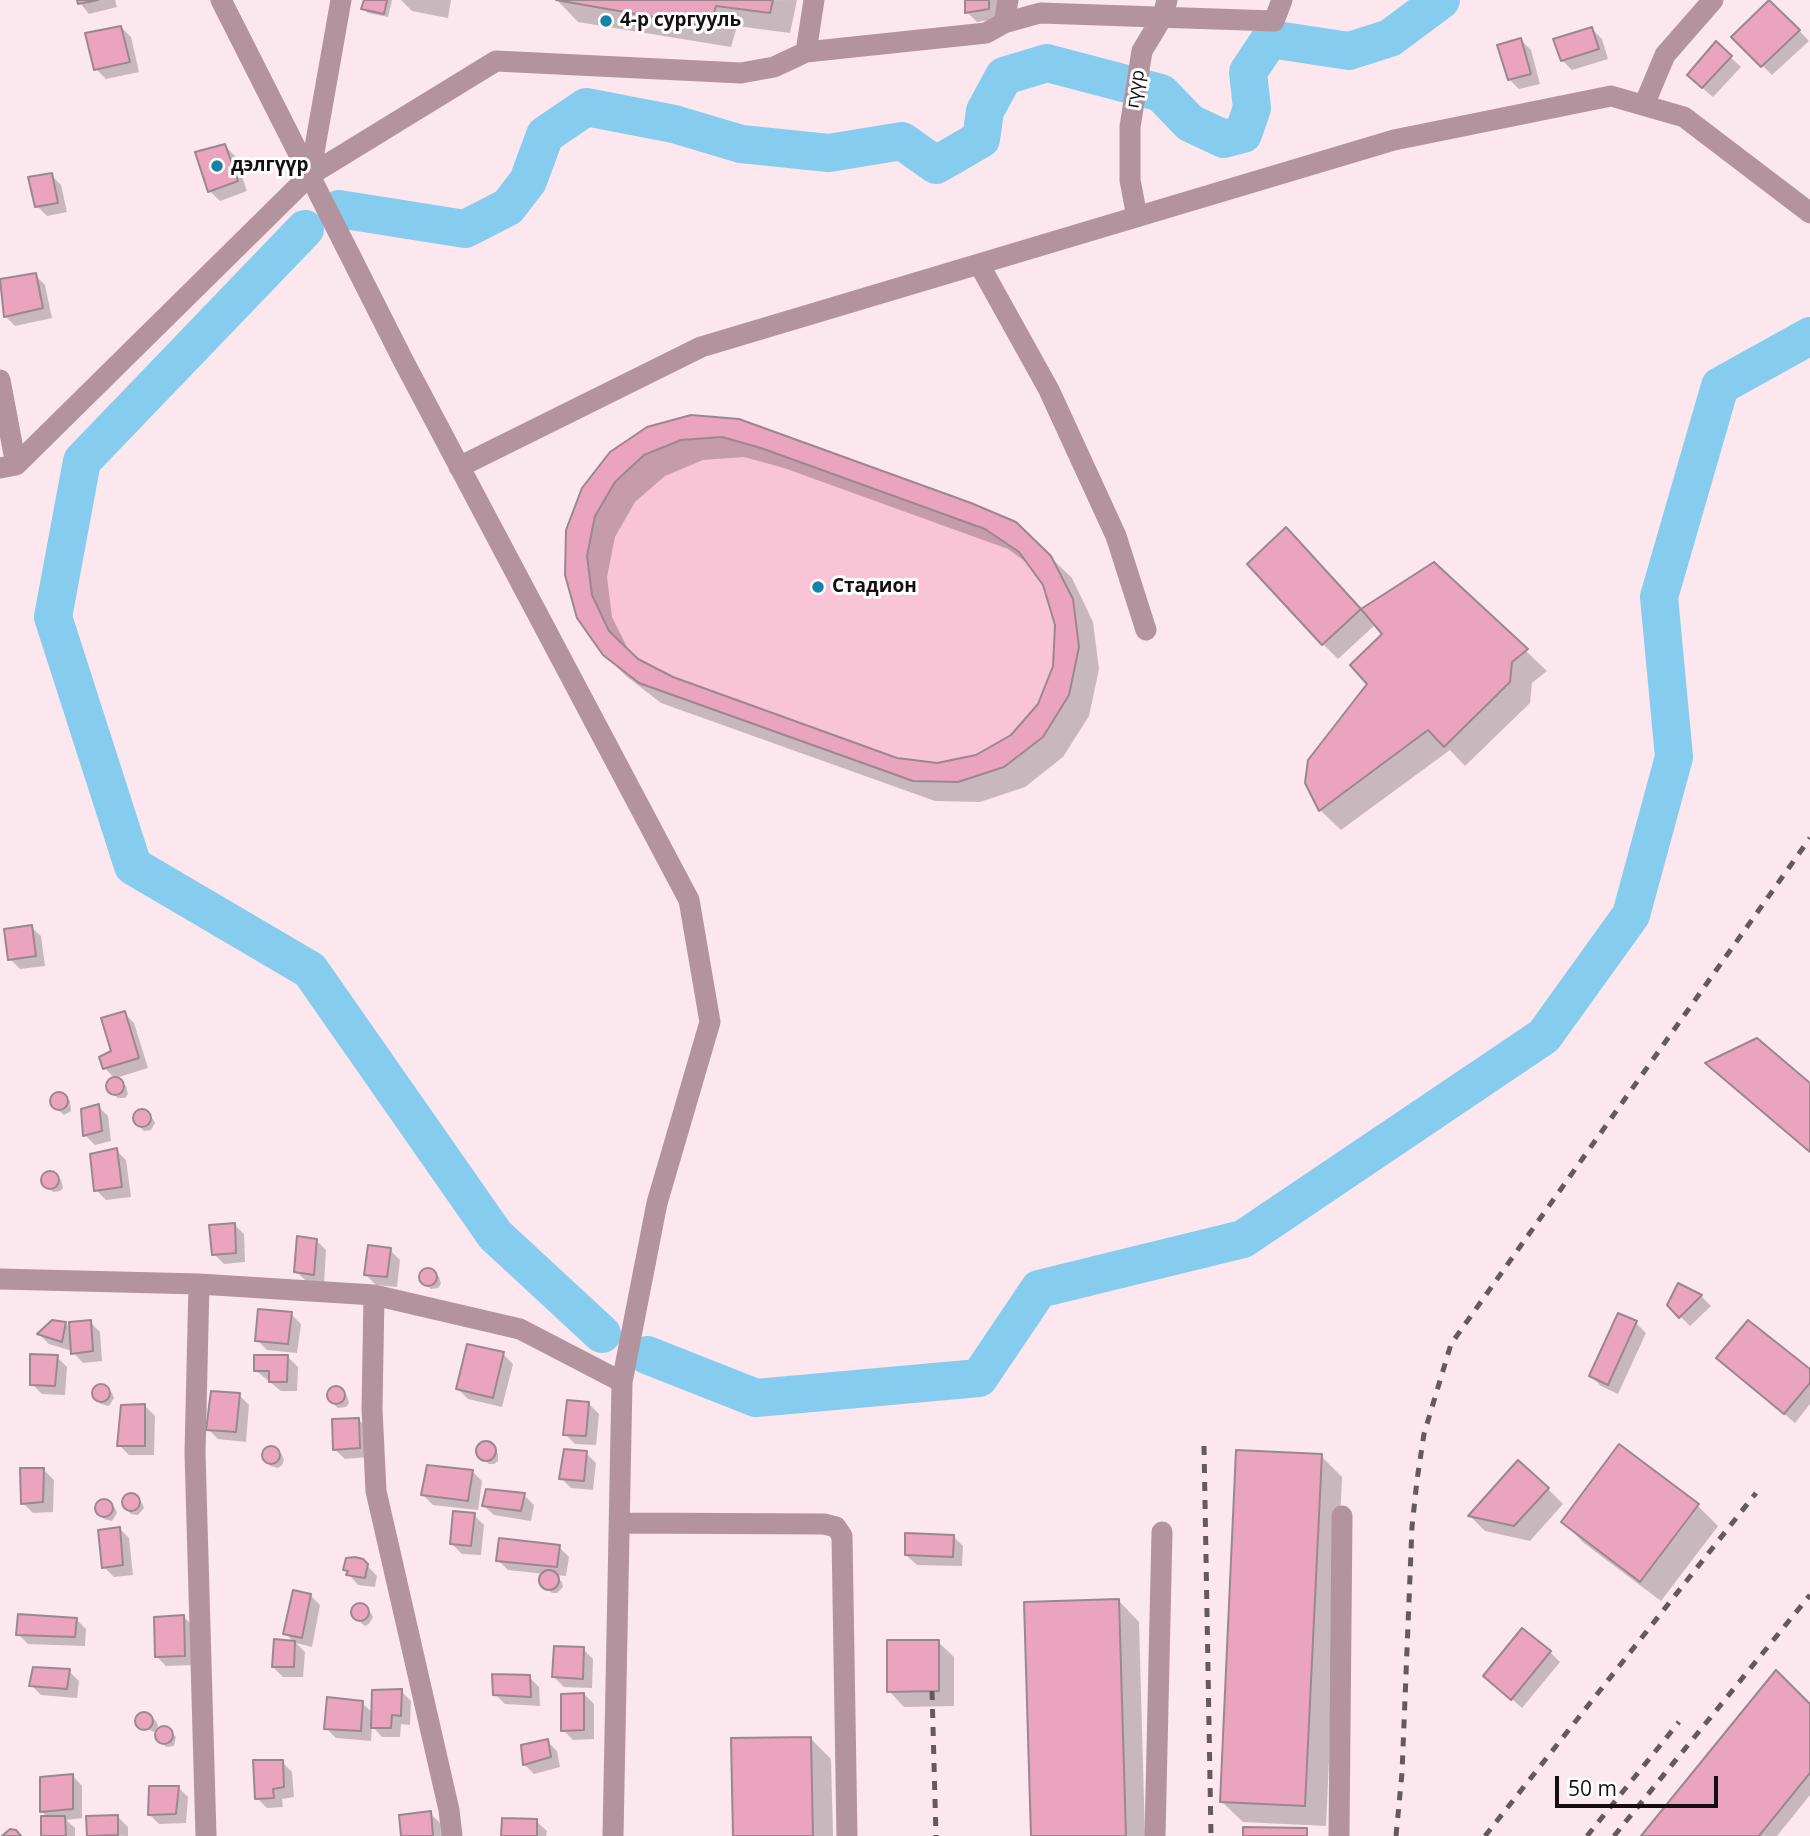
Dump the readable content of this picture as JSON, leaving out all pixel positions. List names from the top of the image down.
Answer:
{
  "streets": {
    "street": ["гүүр"]
  },
  "places": ["4-р сургууль", "дэлгүүр", "Стадион"],
  "scale_bar": "50 m"
}
